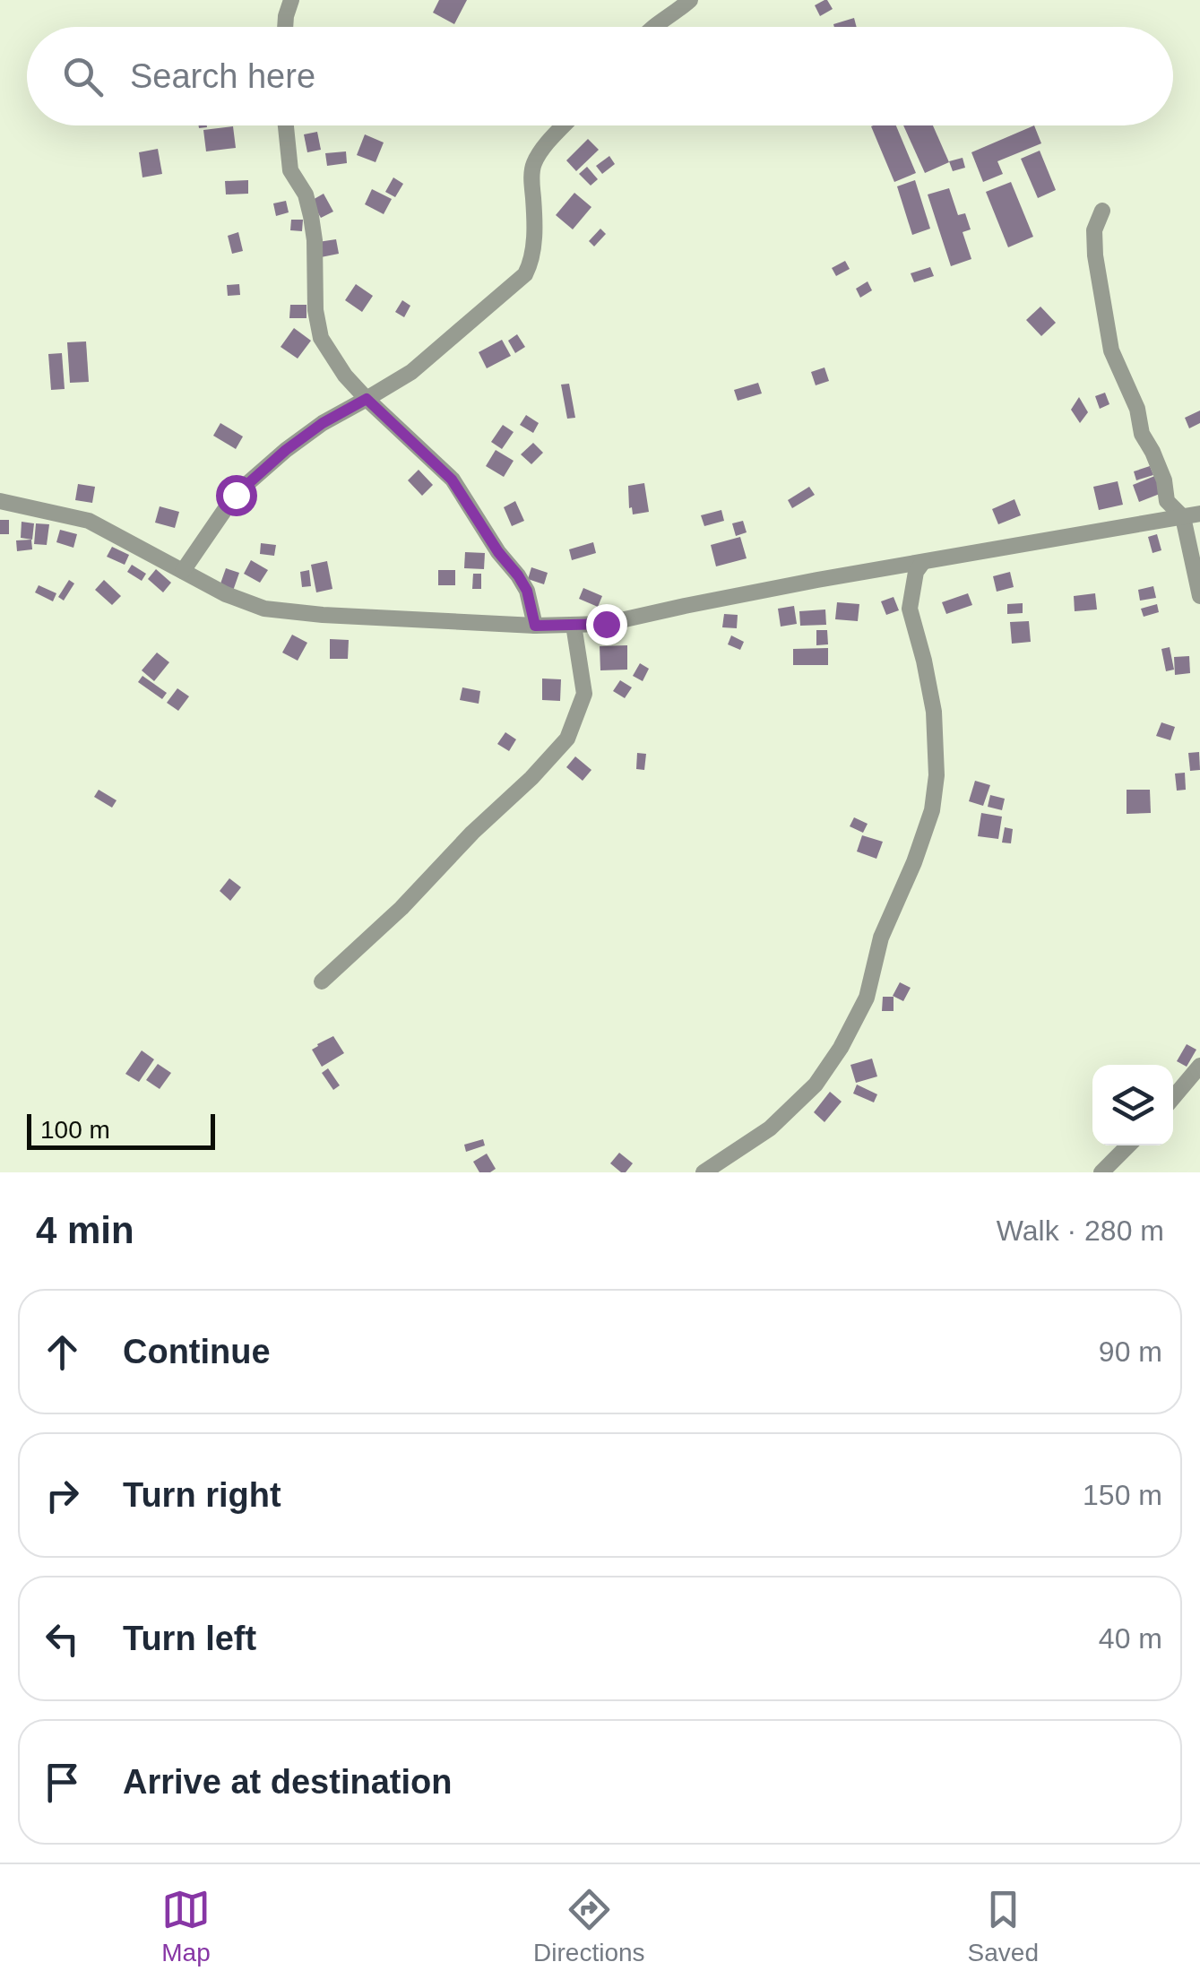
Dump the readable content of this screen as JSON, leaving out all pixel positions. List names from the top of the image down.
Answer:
{
  "scale_bar": "100 m",
  "page": {
    "search": "Search here",
    "scale": "100 m",
    "heading": ["4 min", "Walk · 280 m"],
    "list": [
      ["Continue", "90 m"],
      ["Turn right", "150 m"],
      ["Turn left", "40 m"],
      "Arrive at destination"
    ],
    "nav": ["Map", "Directions", "Saved"]
  }
}
